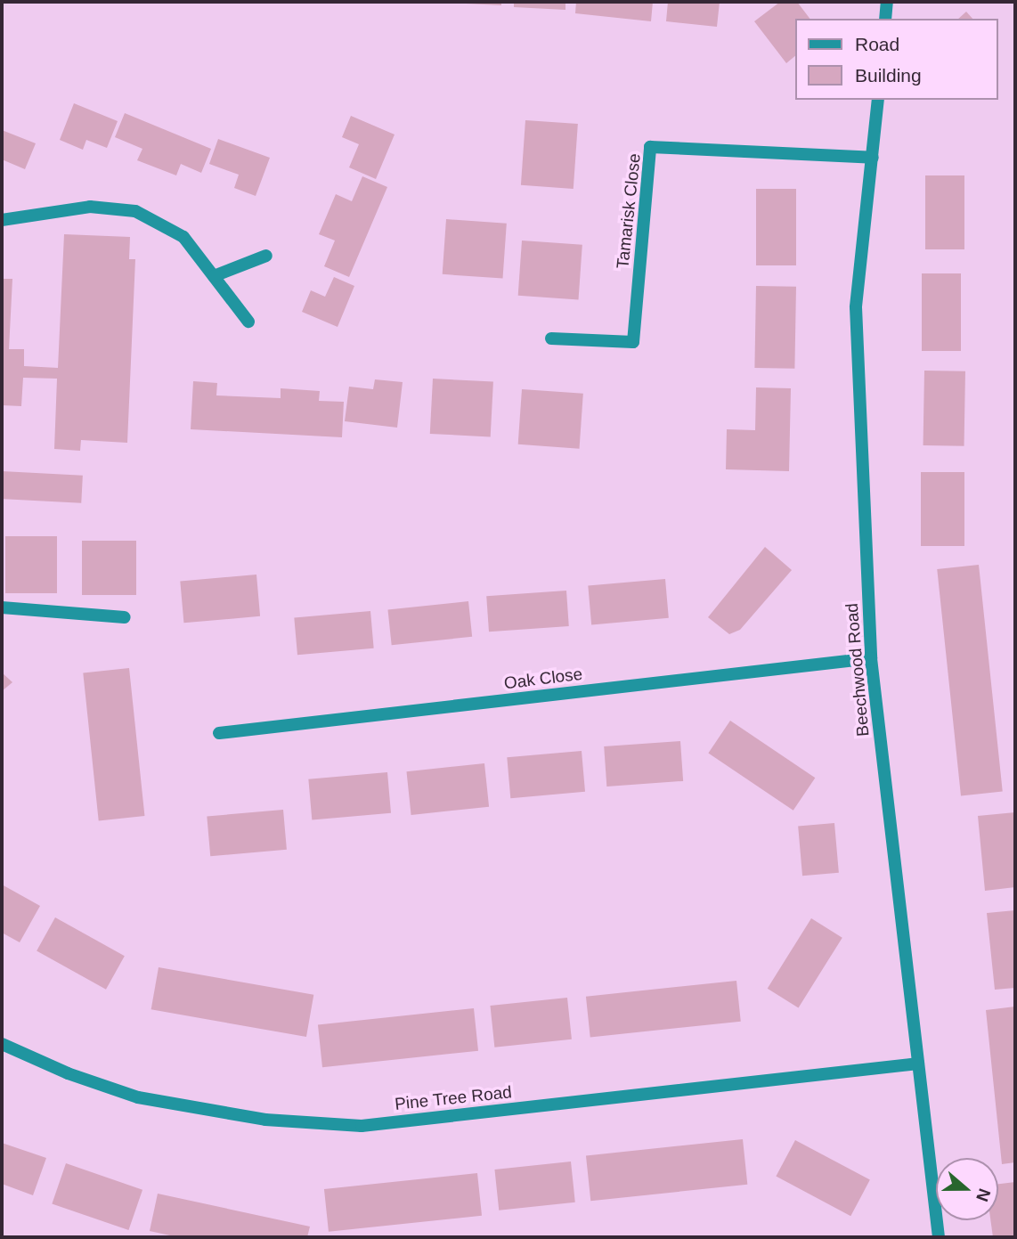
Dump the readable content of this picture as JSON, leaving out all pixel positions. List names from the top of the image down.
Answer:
{
  "streets": {
    "street": [
      "Tamarisk Close",
      "Beechwood Road",
      "Oak Close",
      "Pine Tree Road"
    ]
  },
  "crossings": [
    ["Tamarisk Close", "Beechwood Road"],
    ["Beechwood Road", "Oak Close"],
    ["Beechwood Road", "Pine Tree Road"]
  ],
  "legend": ["Road", "Building"],
  "north": "right"
}
